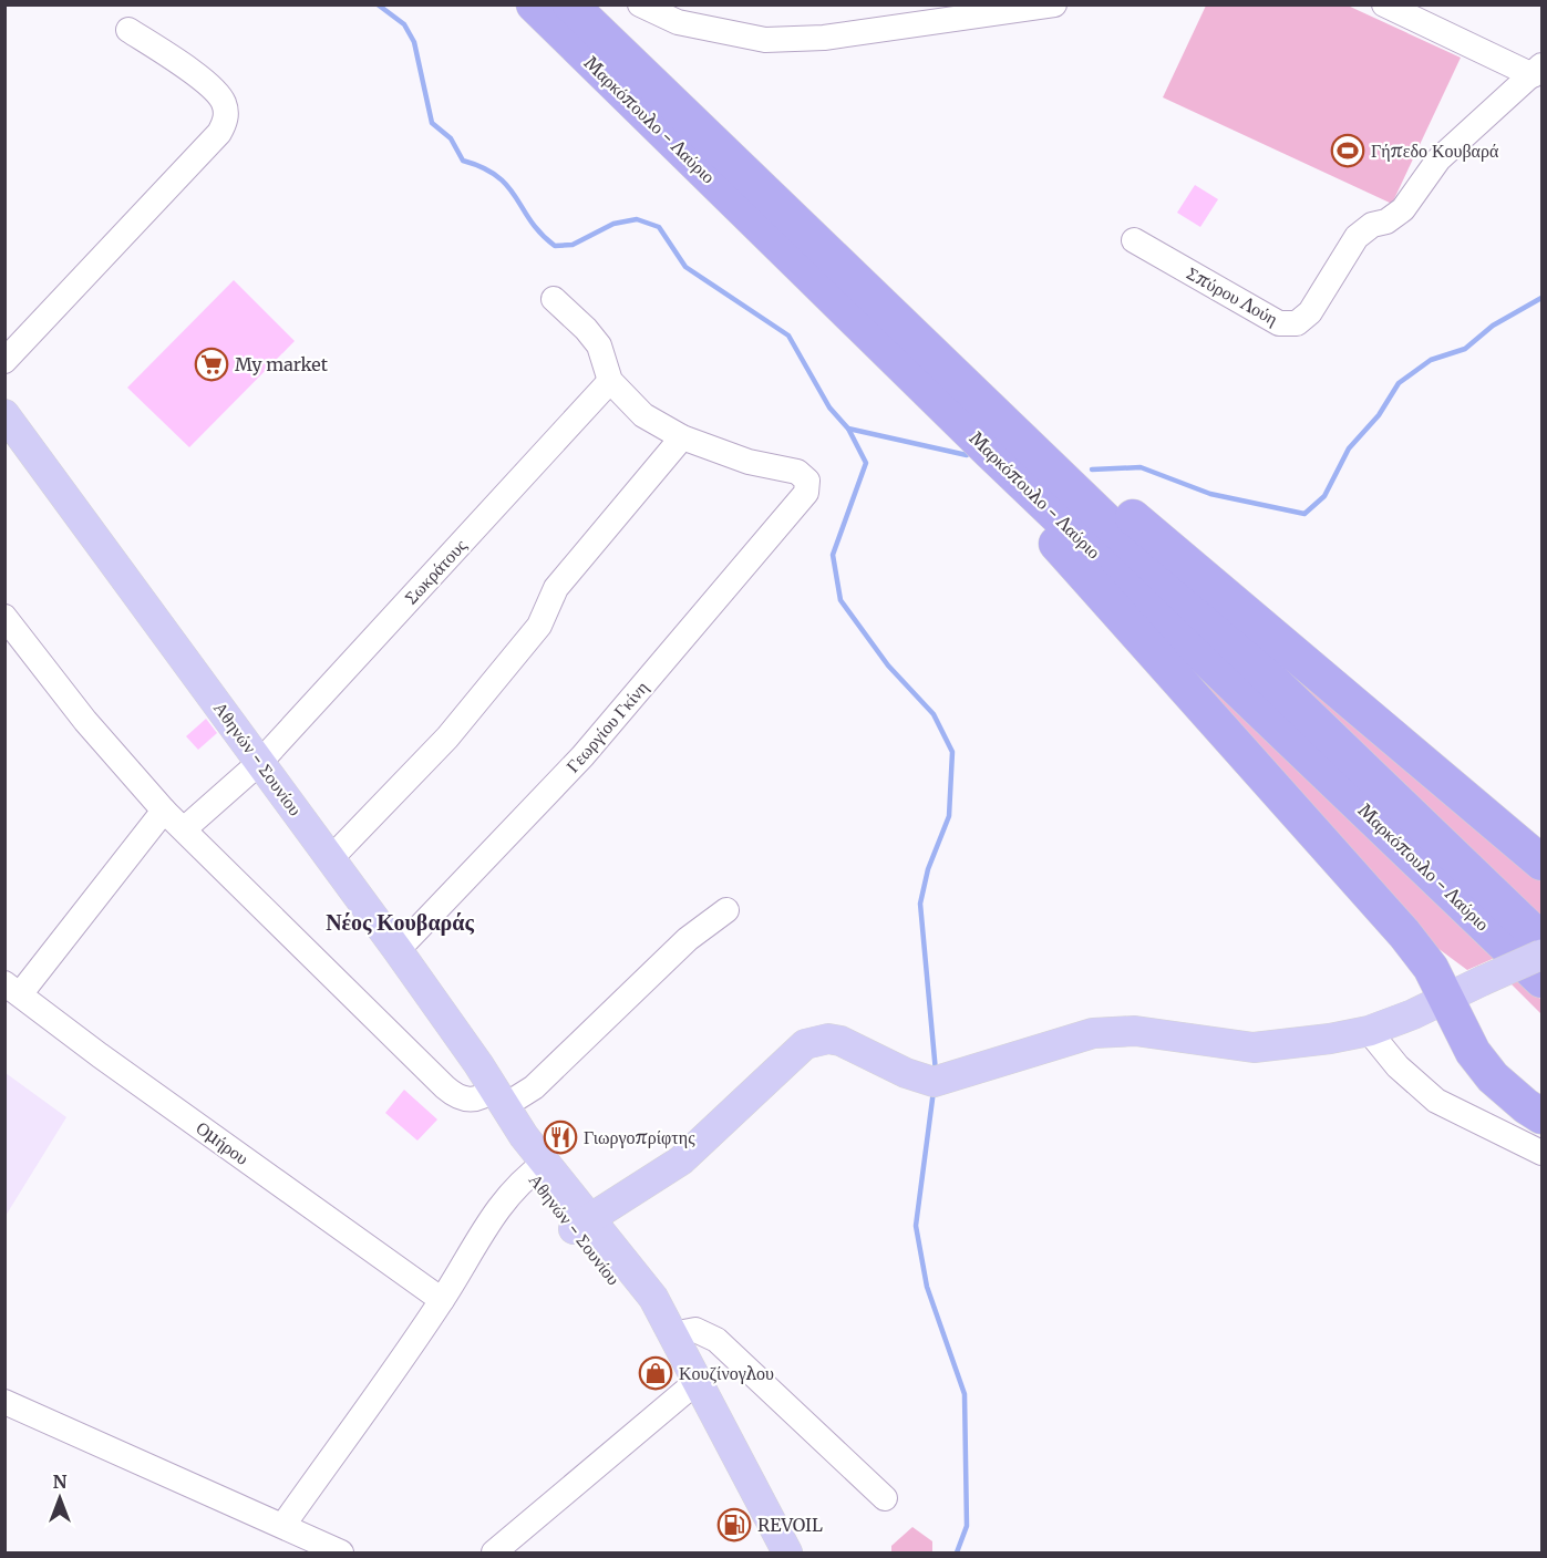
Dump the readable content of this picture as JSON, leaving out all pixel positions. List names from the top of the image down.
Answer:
{
  "streets": {
    "highway": ["Μαρκόπουλο - Λαύριο"],
    "main road": ["Αθηνών - Σουνίου"],
    "street": [
      "Σπύρου Λούη",
      "Σωκράτους",
      "Γεωργίου Γκίνη",
      "Ομήρου"
    ]
  },
  "crossings": [
    ["Σωκράτους", "Αθηνών - Σουνίου"],
    ["Γεωργίου Γκίνη", "Αθηνών - Σουνίου"]
  ],
  "districts": ["Νέος Κουβαράς"],
  "places": {
    "sports": ["Γήπεδο Κουβαρά"],
    "supermarket": ["My market"],
    "restaurant": ["Γιωργοπρίφτης"],
    "shop": ["Κουζίνογλου"],
    "fuel station": ["REVOIL"]
  },
  "north": "top"
}
